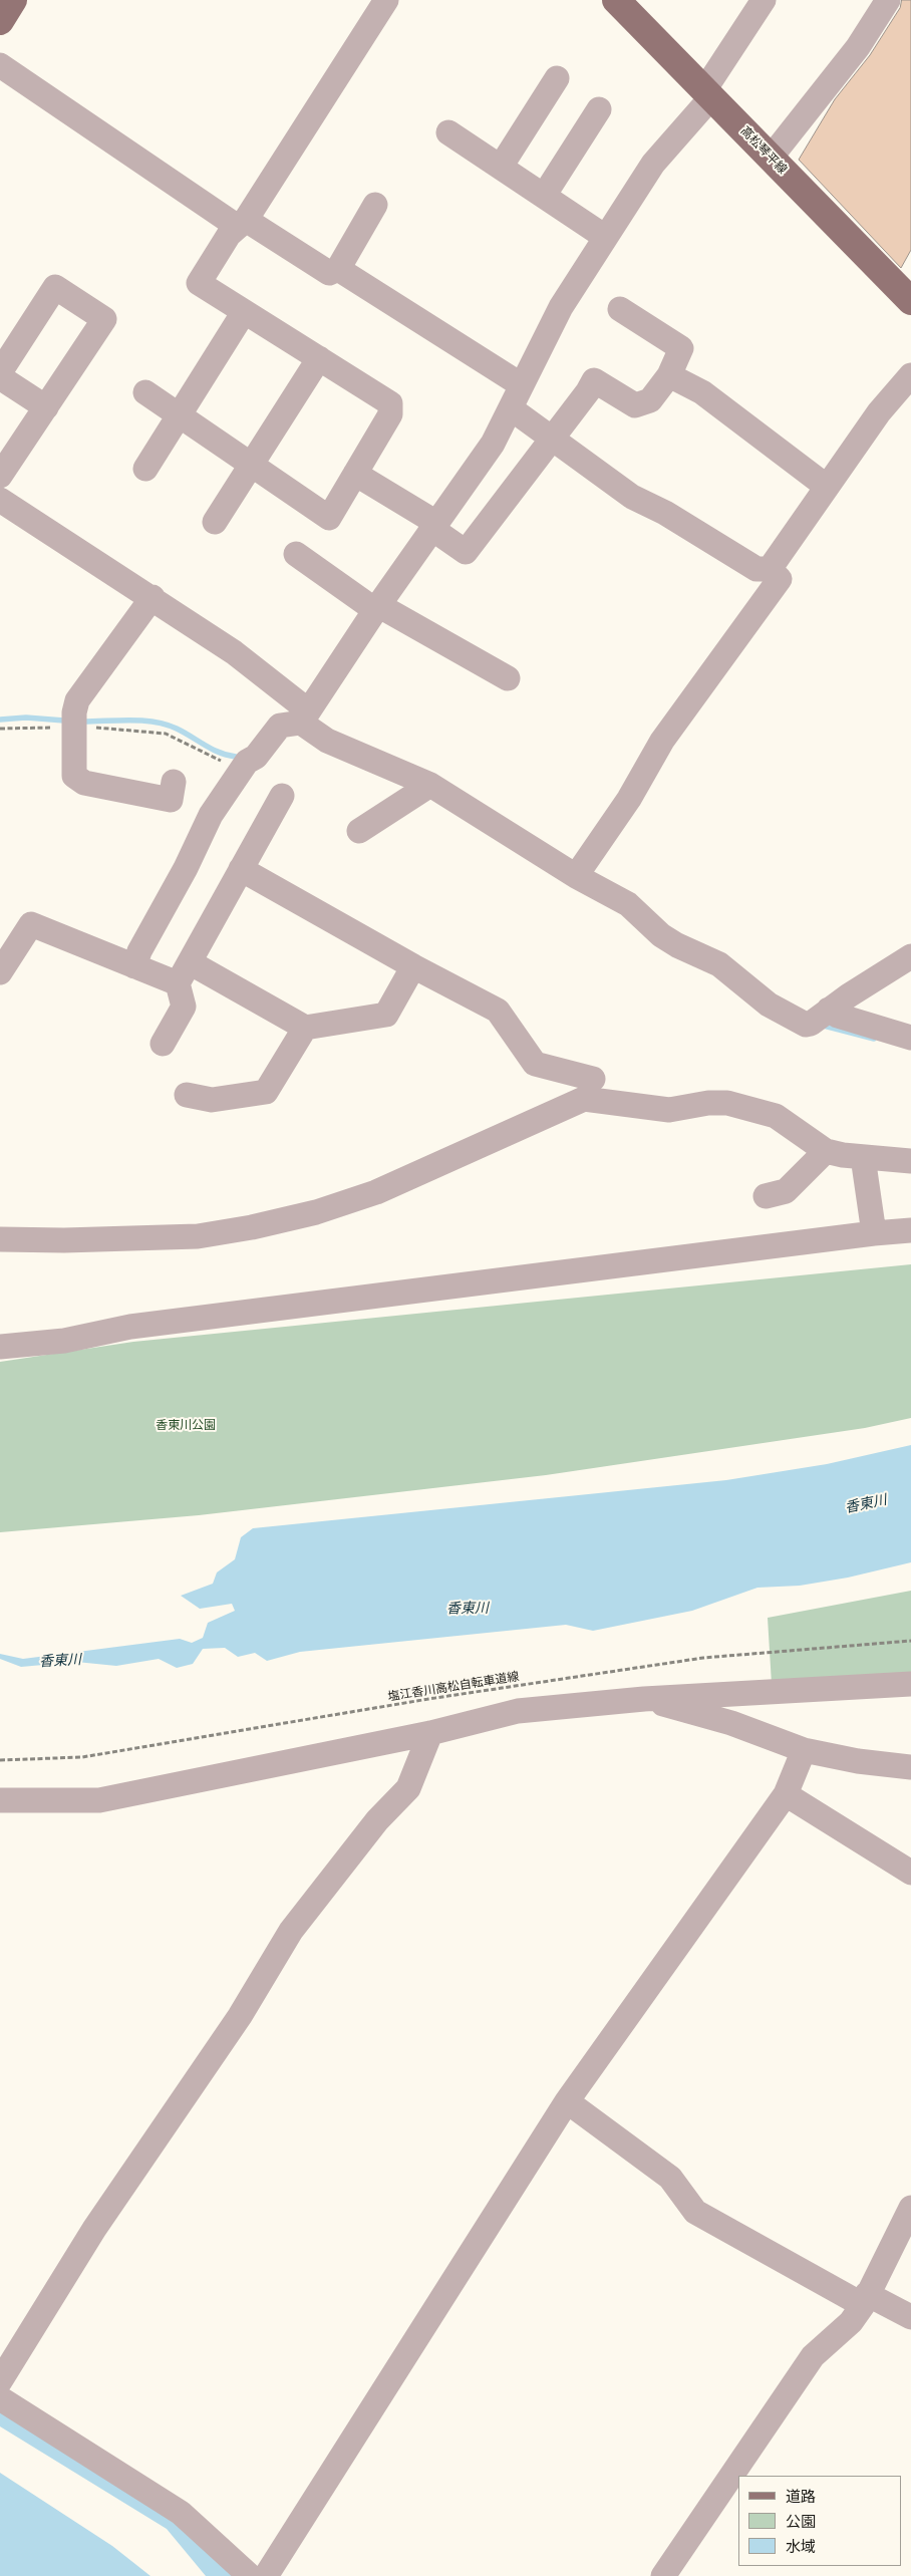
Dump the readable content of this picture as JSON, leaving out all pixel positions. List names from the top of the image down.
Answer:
{
  "streets": {
    "main road": ["高松琴平線"],
    "path": ["塩江香川高松自転車道線"]
  },
  "water": ["香東川"],
  "parks": ["香東川公園"],
  "legend": ["道路", "公園", "水域"]
}
